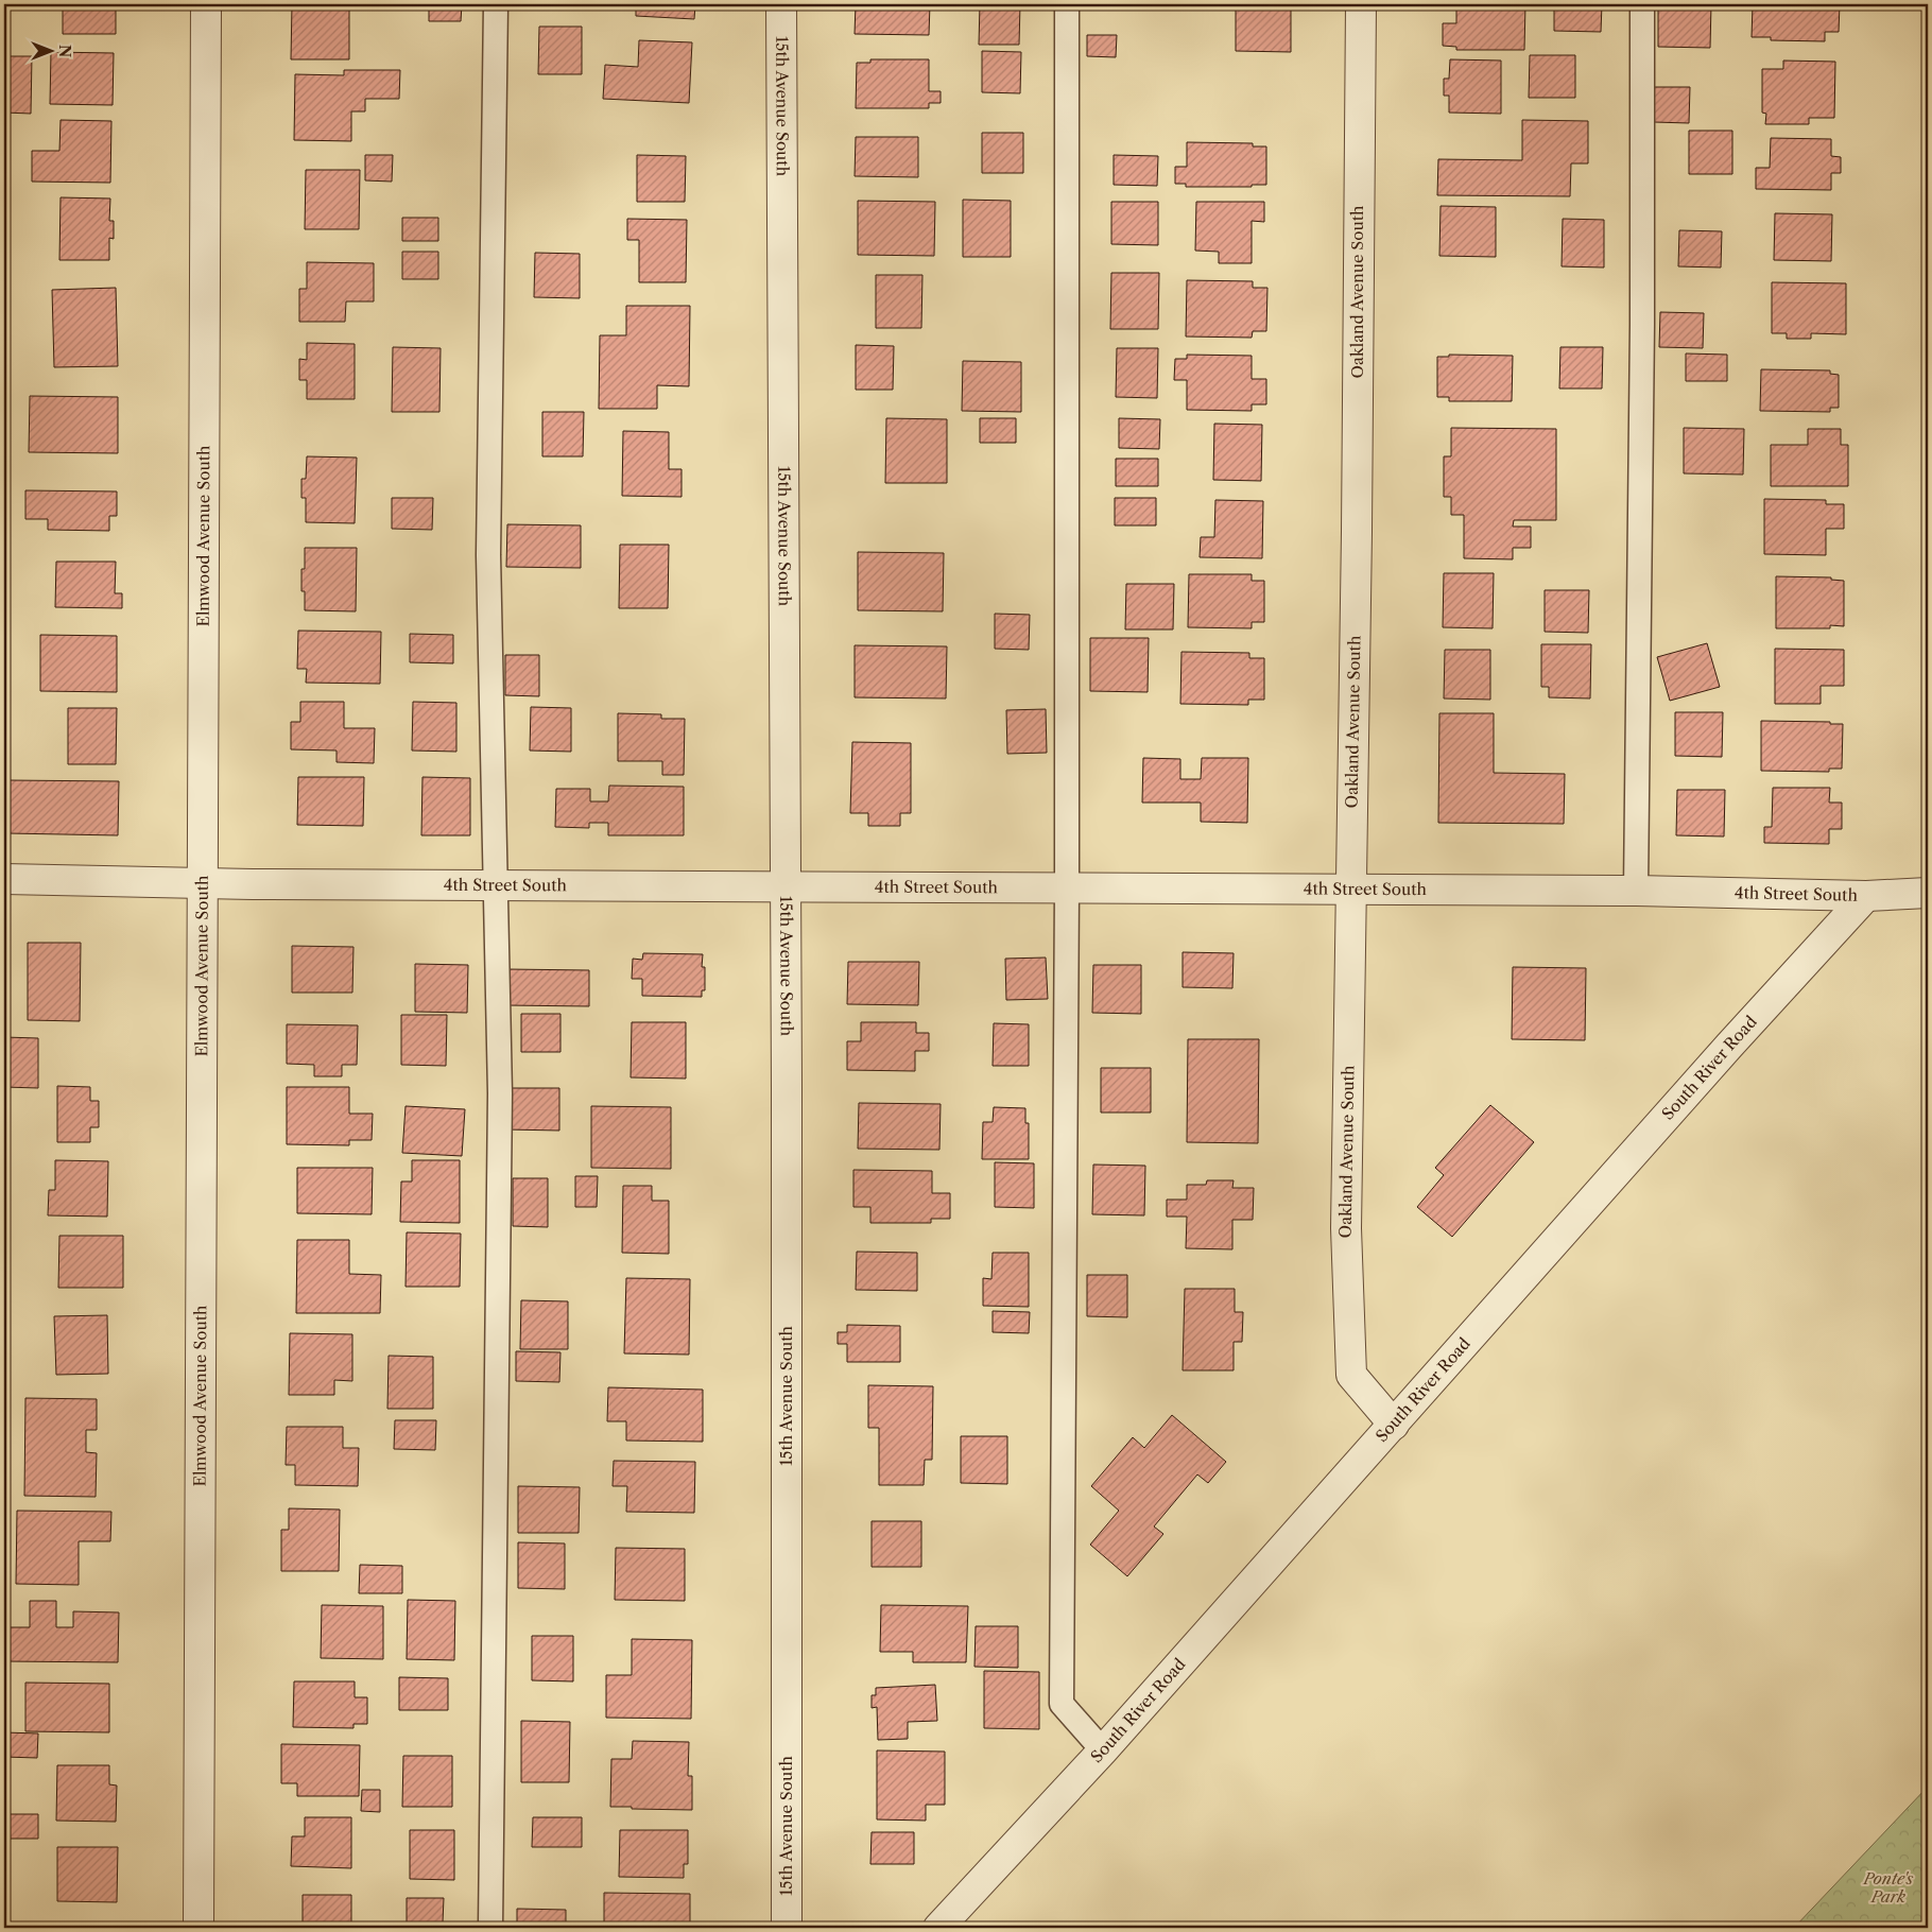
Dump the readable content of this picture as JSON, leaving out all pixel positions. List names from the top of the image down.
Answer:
{
  "streets": {
    "street": [
      "15th Avenue South",
      "Oakland Avenue South",
      "Elmwood Avenue South",
      "4th Street South",
      "South River Road"
    ]
  },
  "crossings": [
    ["15th Avenue South", "4th Street South"],
    ["Oakland Avenue South", "4th Street South"],
    ["Oakland Avenue South", "South River Road"],
    ["Elmwood Avenue South", "4th Street South"],
    ["4th Street South", "South River Road"]
  ],
  "parks": ["Ponte's Park"],
  "north": "right"
}
